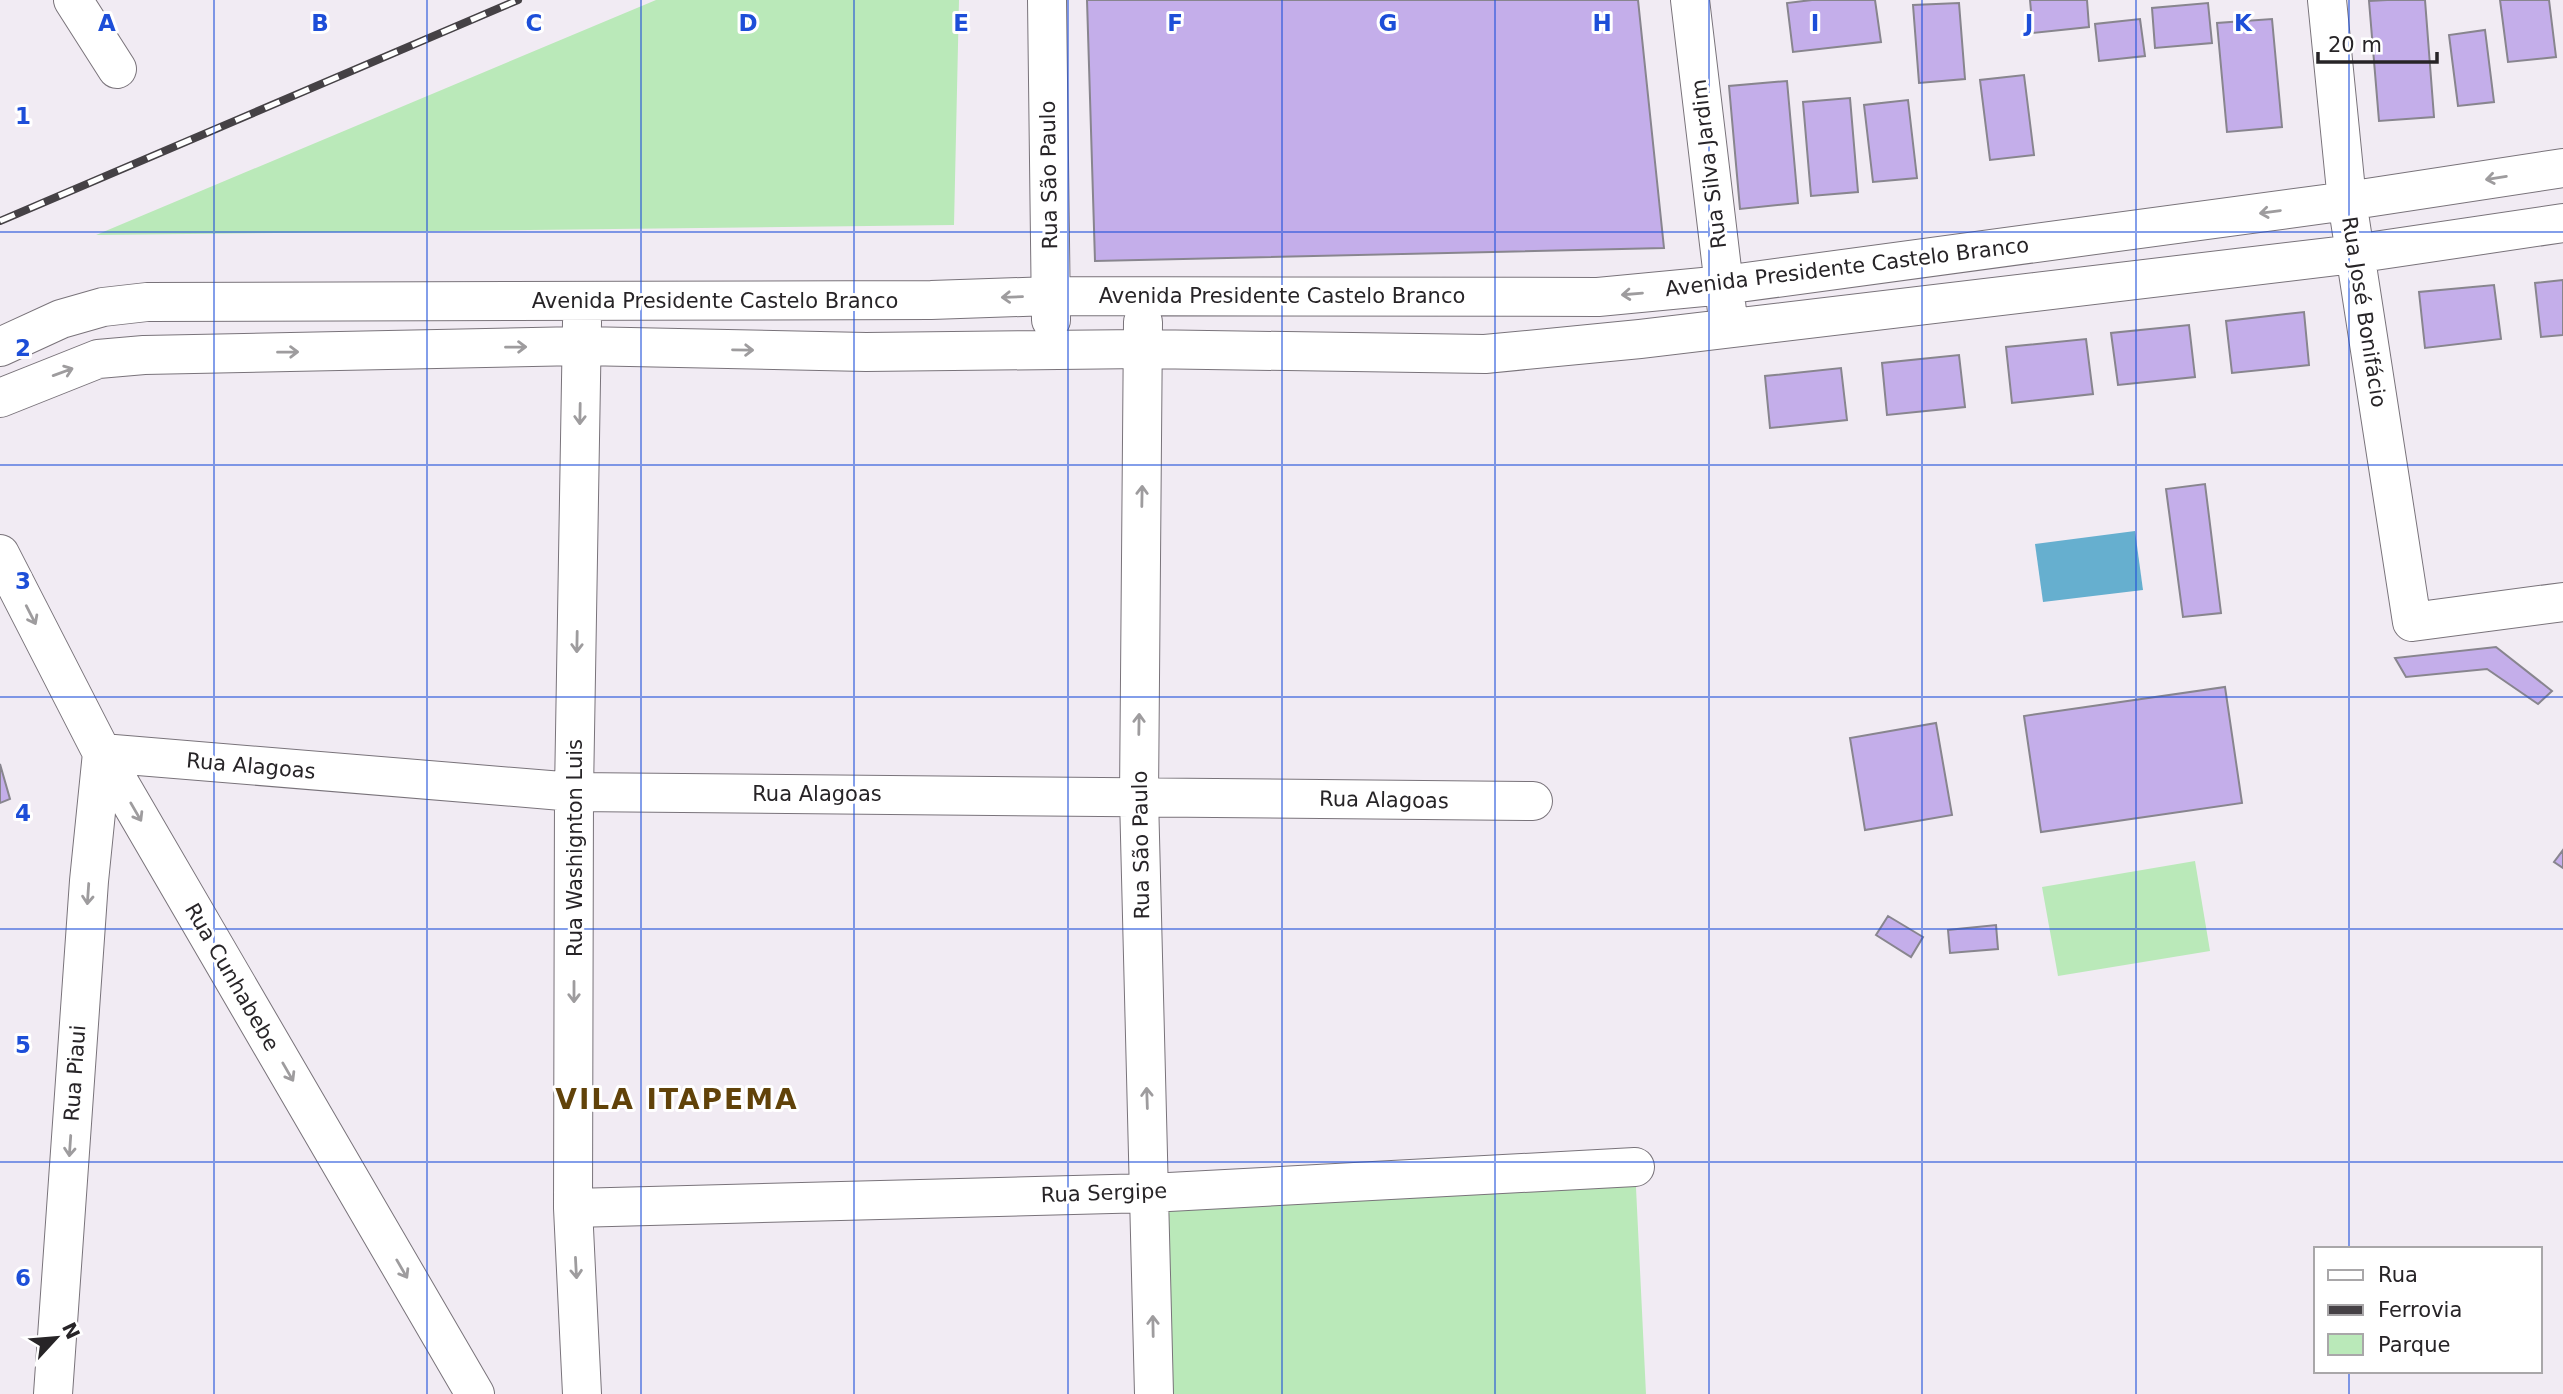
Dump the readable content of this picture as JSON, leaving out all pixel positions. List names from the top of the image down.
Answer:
{
  "streets": {
    "street": [
      "Rua Silva Jardim",
      "Rua São Paulo",
      "Avenida Presidente Castelo Branco",
      "Rua José Bonifácio",
      "Rua Alagoas",
      "Rua Washignton Luis",
      "Rua Cunhabebe",
      "Rua Piaui",
      "Rua Sergipe"
    ]
  },
  "crossings": [
    ["Rua Silva Jardim", "Avenida Presidente Castelo Branco"],
    ["Rua São Paulo", "Avenida Presidente Castelo Branco"],
    ["Rua São Paulo", "Rua Alagoas"],
    ["Rua São Paulo", "Rua Sergipe"],
    ["Avenida Presidente Castelo Branco", "Rua José Bonifácio"],
    ["Avenida Presidente Castelo Branco", "Rua Washignton Luis"],
    ["Rua Alagoas", "Rua Washignton Luis"],
    ["Rua Alagoas", "Rua Cunhabebe"],
    ["Rua Alagoas", "Rua Piaui"],
    ["Rua Washignton Luis", "Rua Sergipe"],
    ["Rua Cunhabebe", "Rua Piaui"]
  ],
  "one_way": [
    "Rua São Paulo",
    "Rua Washignton Luis",
    "Rua Cunhabebe",
    "Rua Piaui"
  ],
  "districts": ["VILA ITAPEMA"],
  "legend": ["Rua", "Ferrovia", "Parque"],
  "scale_bar": "20 m",
  "north": "top right",
  "grid": {
    "columns": [
      "A",
      "B",
      "C",
      "D",
      "E",
      "F",
      "G",
      "H",
      "I",
      "J",
      "K"
    ],
    "rows": [
      "1",
      "2",
      "3",
      "4",
      "5",
      "6"
    ]
  }
}
